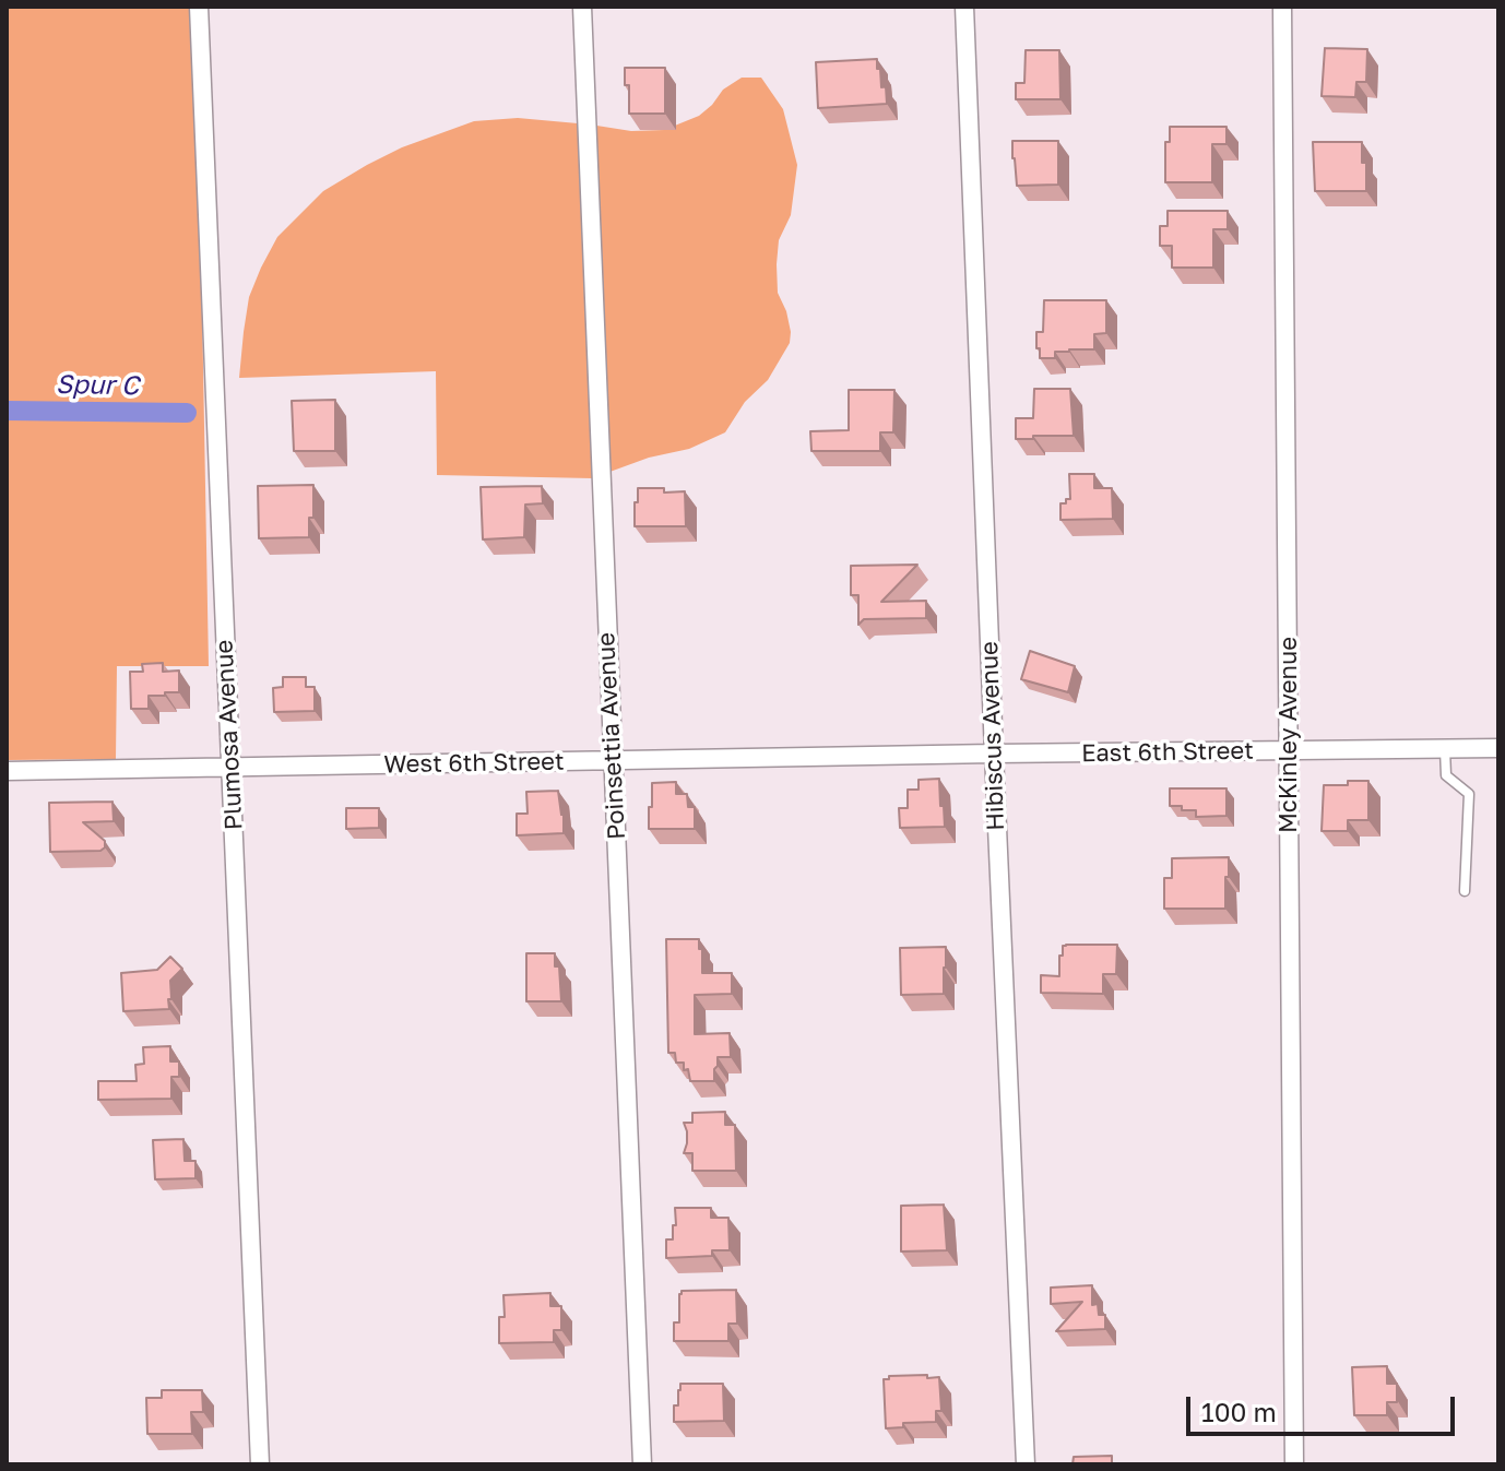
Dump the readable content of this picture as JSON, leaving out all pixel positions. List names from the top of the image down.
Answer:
{
  "streets": {
    "street": [
      "Plumosa Avenue",
      "McKinley Avenue",
      "Poinsettia Avenue",
      "Hibiscus Avenue",
      "East 6th Street",
      "West 6th Street"
    ]
  },
  "crossings": [
    ["Plumosa Avenue", "West 6th Street"],
    ["McKinley Avenue", "East 6th Street"],
    ["Poinsettia Avenue", "West 6th Street"],
    ["Hibiscus Avenue", "East 6th Street"],
    ["Hibiscus Avenue", "West 6th Street"],
    ["East 6th Street", "West 6th Street"]
  ],
  "water": ["Spur C"],
  "scale_bar": "100 m"
}
